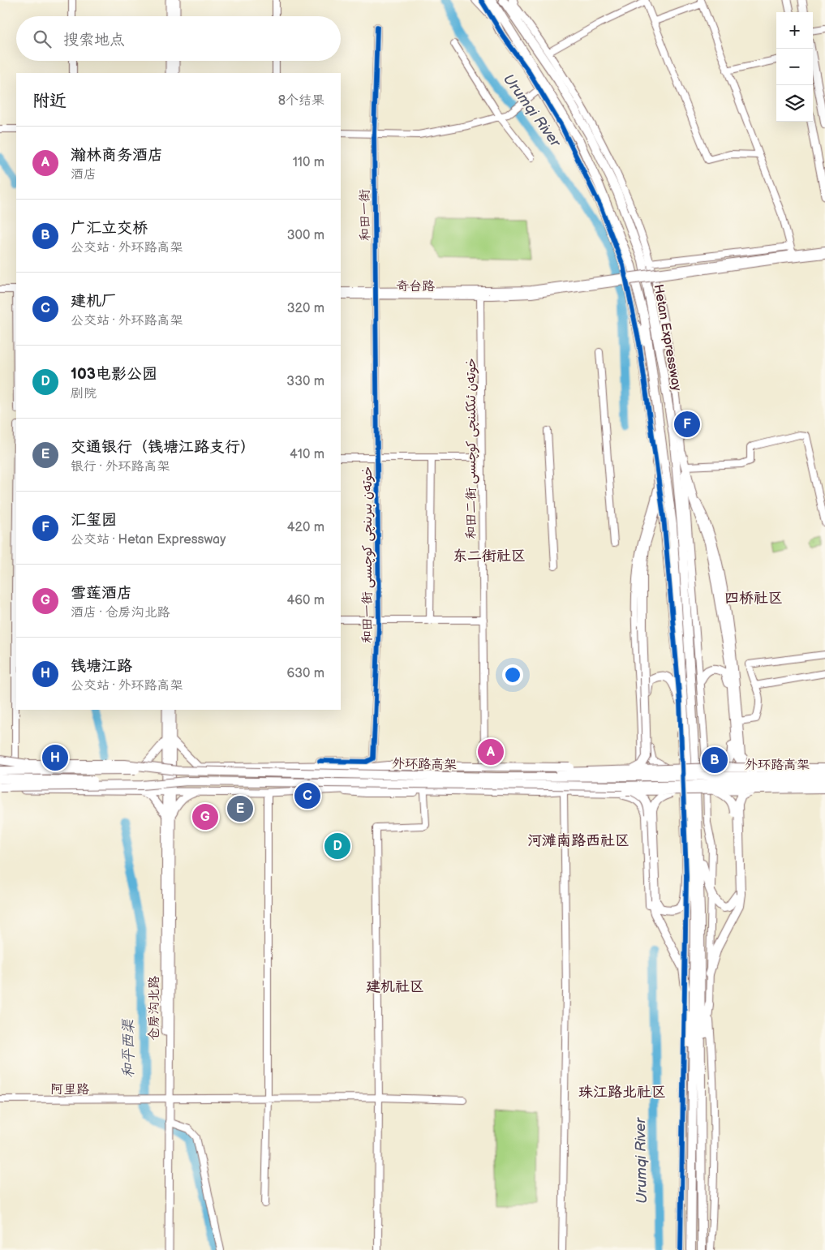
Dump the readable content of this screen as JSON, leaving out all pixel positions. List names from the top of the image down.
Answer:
{
  "streets": {
    "highway": ["Hetan Expressway", "外环路高架"],
    "main road": ["仓房沟北路"],
    "street": [
      "和田一街",
      "奇台路",
      "和田二街 خوتەن ئىككىنچى كوچىسى",
      "和田一街 خوتەن بىرىنچى كوچىسى",
      "阿里路"
    ]
  },
  "crossings": [
    ["和田一街", "奇台路"],
    ["和田一街", "和田一街 خوتەن بىرىنچى كوچىسى"],
    ["奇台路", "和田二街 خوتەن ئىككىنچى كوچىسى"],
    ["奇台路", "和田一街 خوتەن بىرىنچى كوچىسى"],
    ["外环路高架", "仓房沟北路"],
    ["仓房沟北路", "阿里路"]
  ],
  "districts": [
    "东二街社区",
    "四桥社区",
    "河滩南路西社区",
    "建机社区",
    "珠江路北社区"
  ],
  "water": ["Urumqi River", "和平西渠"],
  "page": {
    "map_buttons": ["+", "−"],
    "search": "搜索地点",
    "heading": ["附近", "8个结果"],
    "list": [
      {
        "mark": "A",
        "name": "瀚林商务酒店",
        "note": "酒店",
        "value": "110 m"
      },
      {
        "mark": "B",
        "name": "广汇立交桥",
        "note": "公交站 · 外环路高架",
        "value": "300 m"
      },
      {
        "mark": "C",
        "name": "建机厂",
        "note": "公交站 · 外环路高架",
        "value": "320 m"
      },
      {
        "mark": "D",
        "name": "103电影公园",
        "note": "剧院",
        "value": "330 m"
      },
      {
        "mark": "E",
        "name": "交通银行（钱塘江路支行）",
        "note": "银行 · 外环路高架",
        "value": "410 m"
      },
      {
        "mark": "F",
        "name": "汇玺园",
        "note": "公交站 · Hetan Expressway",
        "value": "420 m"
      },
      {
        "mark": "G",
        "name": "雪莲酒店",
        "note": "酒店 · 仓房沟北路",
        "value": "460 m"
      },
      {
        "mark": "H",
        "name": "钱塘江路",
        "note": "公交站 · 外环路高架",
        "value": "630 m"
      }
    ],
    "pins": [
      "F",
      "A",
      "H",
      "B",
      "C",
      "E",
      "G",
      "D"
    ]
  }
}
